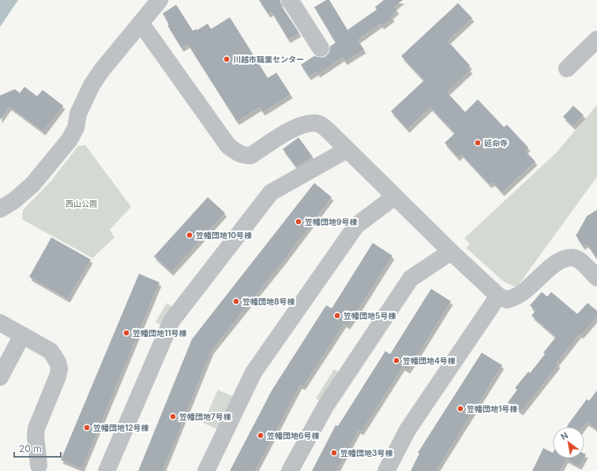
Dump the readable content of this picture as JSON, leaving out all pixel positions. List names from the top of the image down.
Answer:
{
  "parks": ["西山公園"],
  "places": [
    "川越市職業センター",
    "延命寺",
    "笠幡団地9号棟",
    "笠幡団地10号棟",
    "笠幡団地8号棟",
    "笠幡団地5号棟",
    "笠幡団地11号棟",
    "笠幡団地4号棟",
    "笠幡団地1号棟",
    "笠幡団地7号棟",
    "笠幡団地12号棟",
    "笠幡団地6号棟",
    "笠幡団地3号棟"
  ],
  "scale_bar": "20 m",
  "north": "top left"
}
